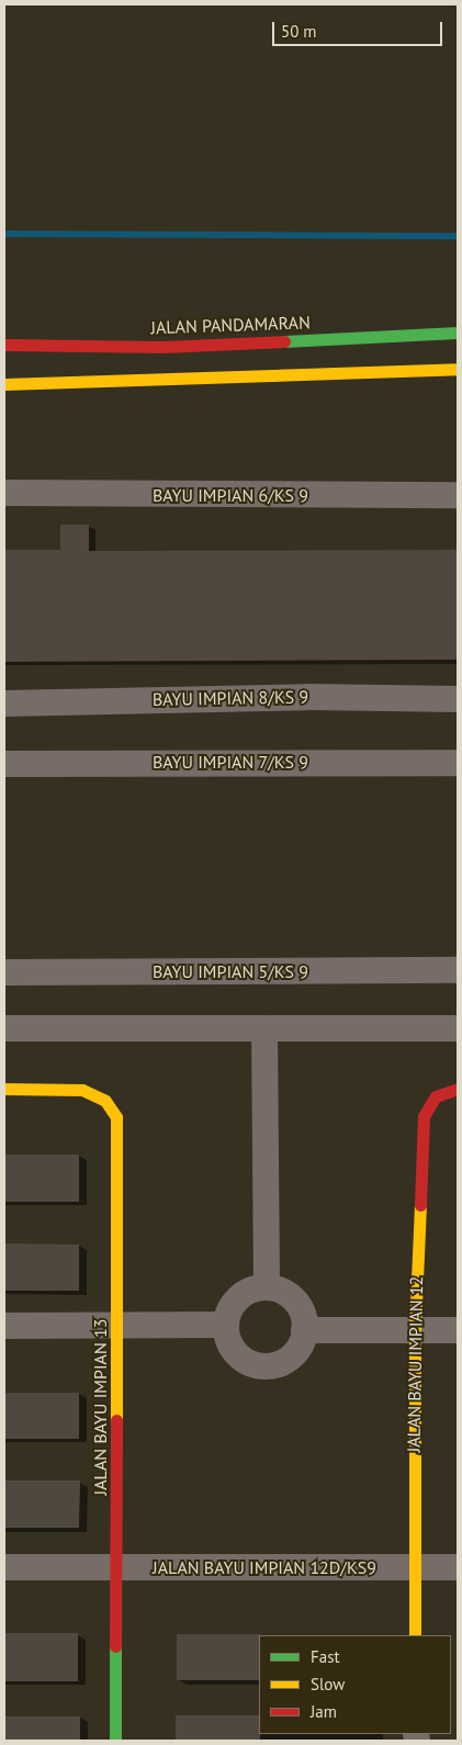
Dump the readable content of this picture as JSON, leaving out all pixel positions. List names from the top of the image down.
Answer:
{
  "streets": {
    "street": [
      "JALAN PANDAMARAN",
      "BAYU IMPIAN 6/KS 9",
      "BAYU IMPIAN 8/KS 9",
      "BAYU IMPIAN 7/KS 9",
      "BAYU IMPIAN 5/KS 9",
      "JALAN BAYU IMPIAN 12",
      "JALAN BAYU IMPIAN 13",
      "JALAN BAYU IMPIAN 12D/KS9"
    ]
  },
  "crossings": [
    ["JALAN BAYU IMPIAN 12", "JALAN BAYU IMPIAN 12D/KS9"],
    ["JALAN BAYU IMPIAN 13", "JALAN BAYU IMPIAN 12D/KS9"]
  ],
  "legend": ["Fast", "Slow", "Jam"],
  "scale_bar": "50 m"
}
